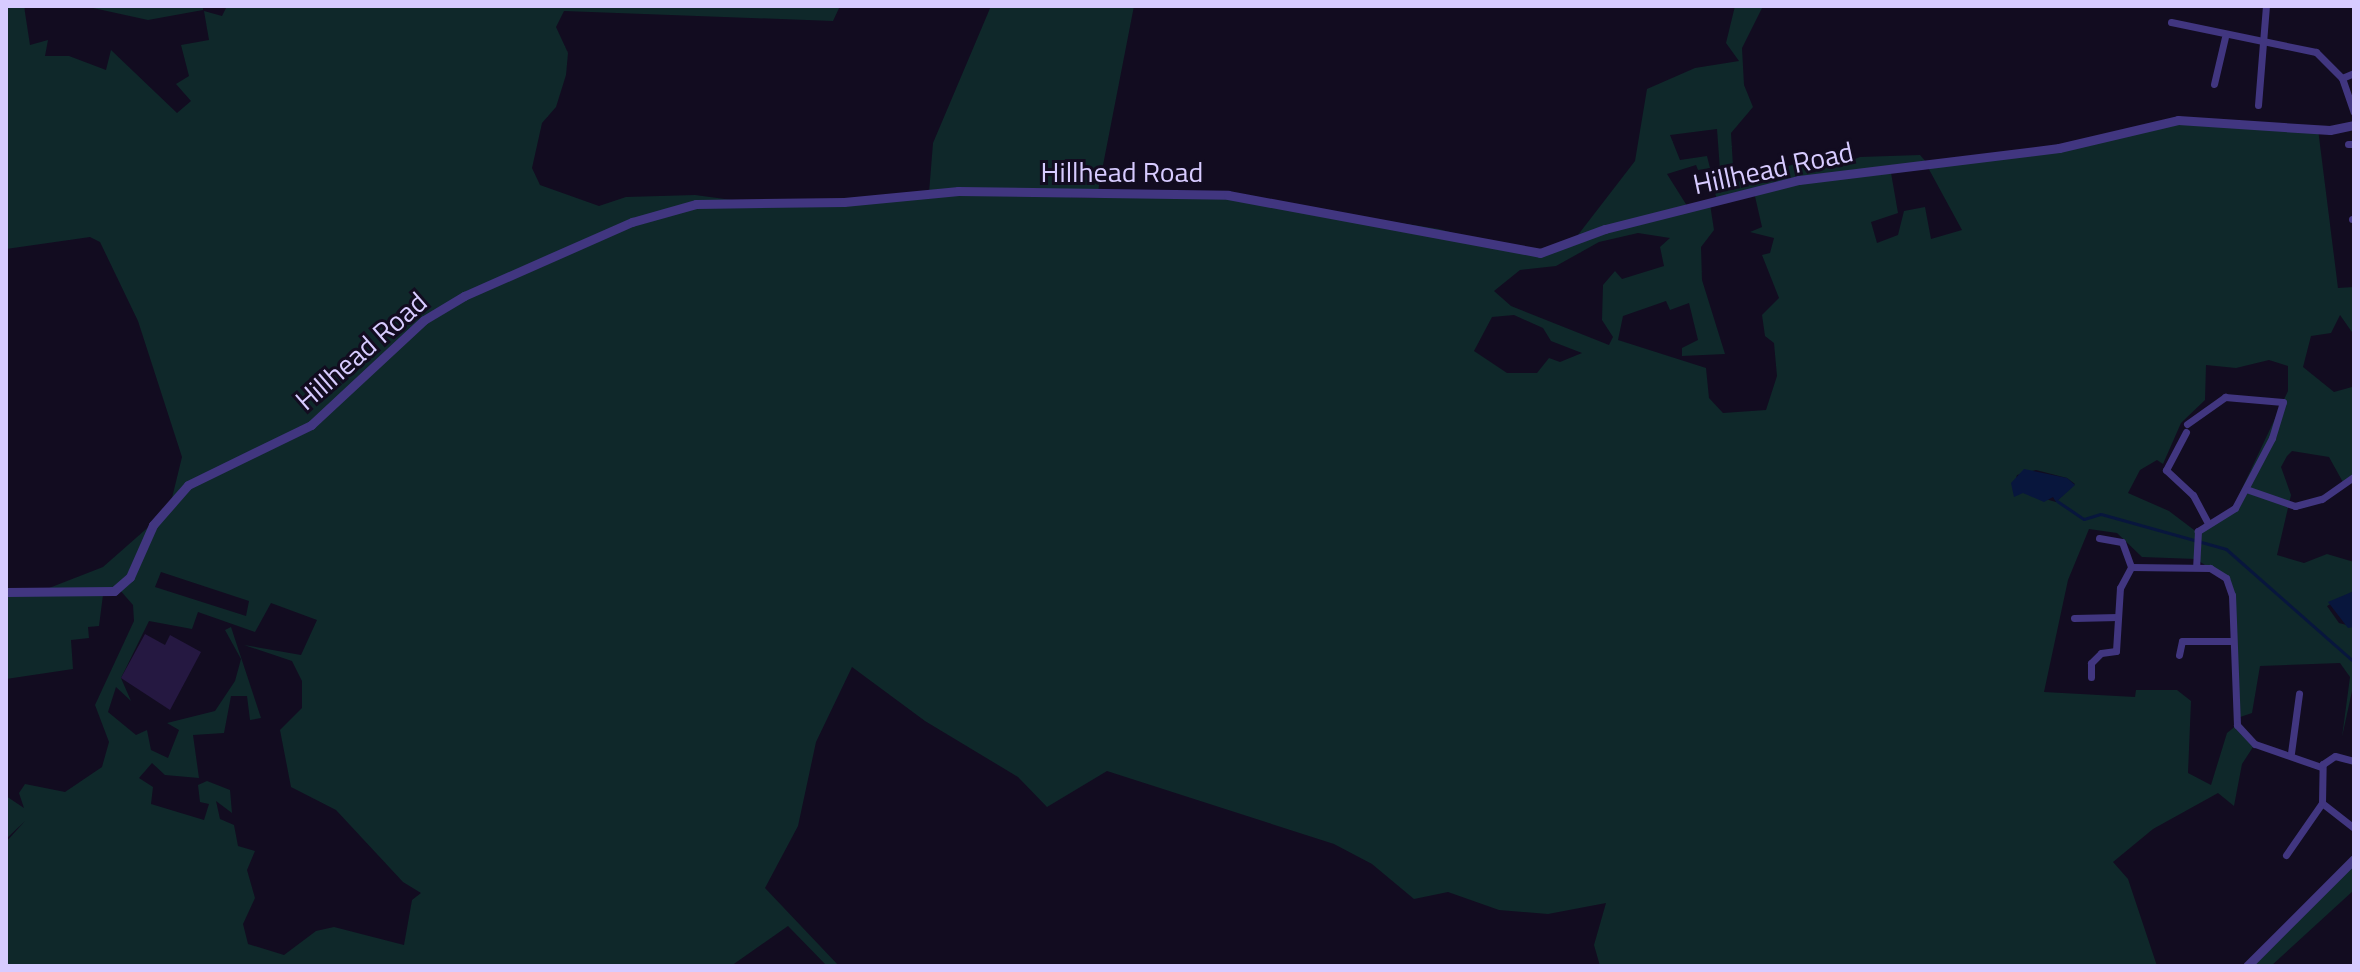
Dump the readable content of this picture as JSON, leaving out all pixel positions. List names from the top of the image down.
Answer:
{
  "streets": {
    "street": ["Hillhead Road"]
  }
}
